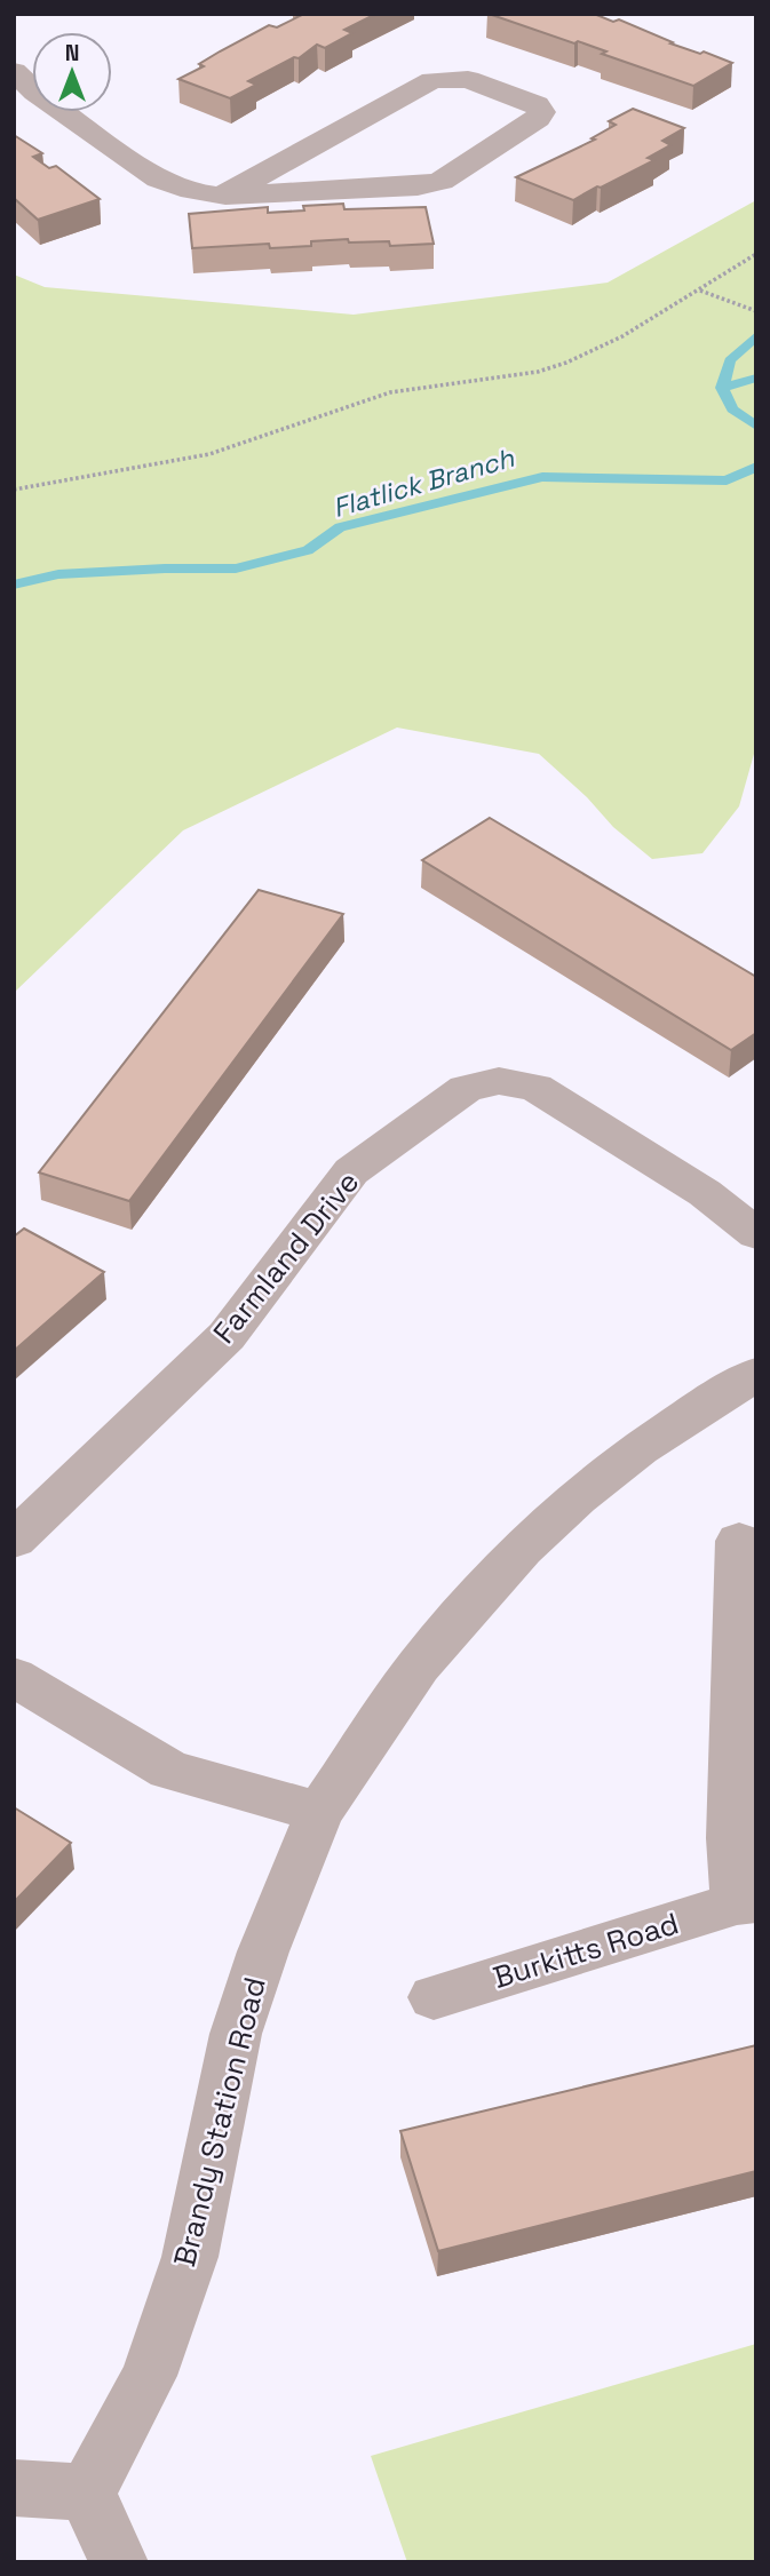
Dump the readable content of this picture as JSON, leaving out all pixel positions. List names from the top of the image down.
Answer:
{
  "streets": {
    "street": ["Farmland Drive", "Burkitts Road", "Brandy Station Road"]
  },
  "water": ["Flatlick Branch"],
  "north": "top"
}
